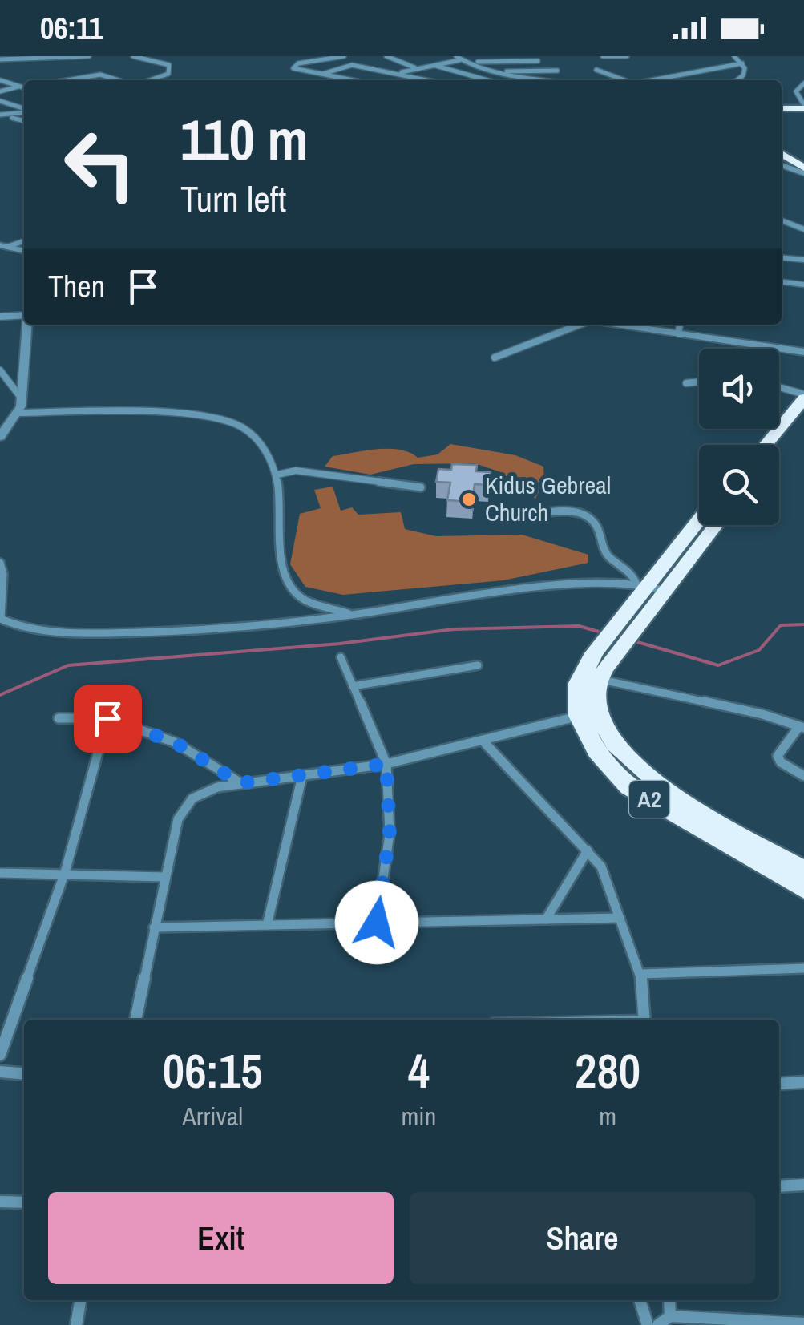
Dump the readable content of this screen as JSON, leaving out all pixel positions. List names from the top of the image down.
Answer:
{
  "streets": {
    "highway": ["A2"]
  },
  "places": ["Kidus Gebreal Church"],
  "page": {
    "status": "06:11",
    "turn": ["110 m", "Turn left"],
    "then": "Then",
    "eta": [
      "06:15",
      "Arrival",
      "4",
      "min",
      "280",
      "m"
    ],
    "buttons": ["Exit", "Share"]
  }
}
